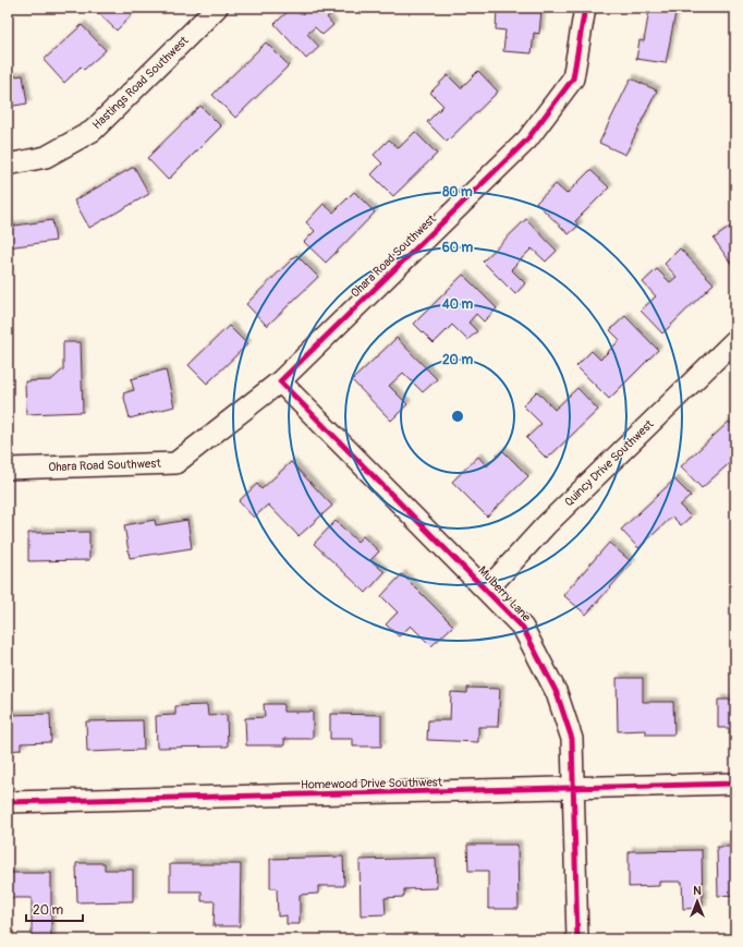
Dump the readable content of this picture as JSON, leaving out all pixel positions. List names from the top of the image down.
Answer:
{
  "streets": {
    "street": [
      "Hastings Road Southwest",
      "Ohara Road Southwest",
      "Quincy Drive Southwest",
      "Mulberry Lane",
      "Homewood Drive Southwest"
    ]
  },
  "crossings": [
    ["Ohara Road Southwest", "Mulberry Lane"],
    ["Quincy Drive Southwest", "Mulberry Lane"],
    ["Mulberry Lane", "Homewood Drive Southwest"]
  ],
  "scale_bar": "20 m",
  "north": "top",
  "rings": [
    "80 m",
    "60 m",
    "40 m",
    "20 m"
  ]
}
